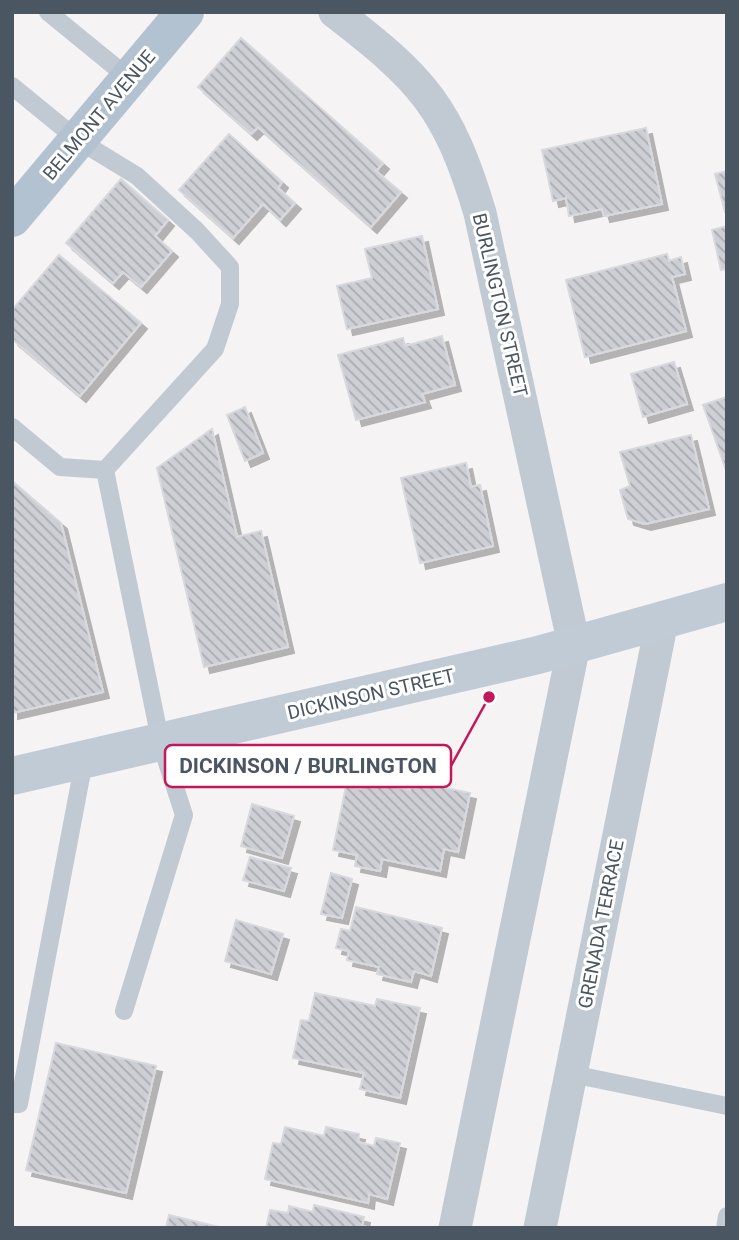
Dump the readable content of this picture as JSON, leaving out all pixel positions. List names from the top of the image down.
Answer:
{
  "streets": {
    "main road": ["BELMONT AVENUE", "DICKINSON STREET"],
    "street": ["BURLINGTON STREET", "GRENADA TERRACE"]
  },
  "crossings": [
    ["BURLINGTON STREET", "DICKINSON STREET"],
    ["DICKINSON STREET", "GRENADA TERRACE"]
  ],
  "places": ["DICKINSON / BURLINGTON"]
}
